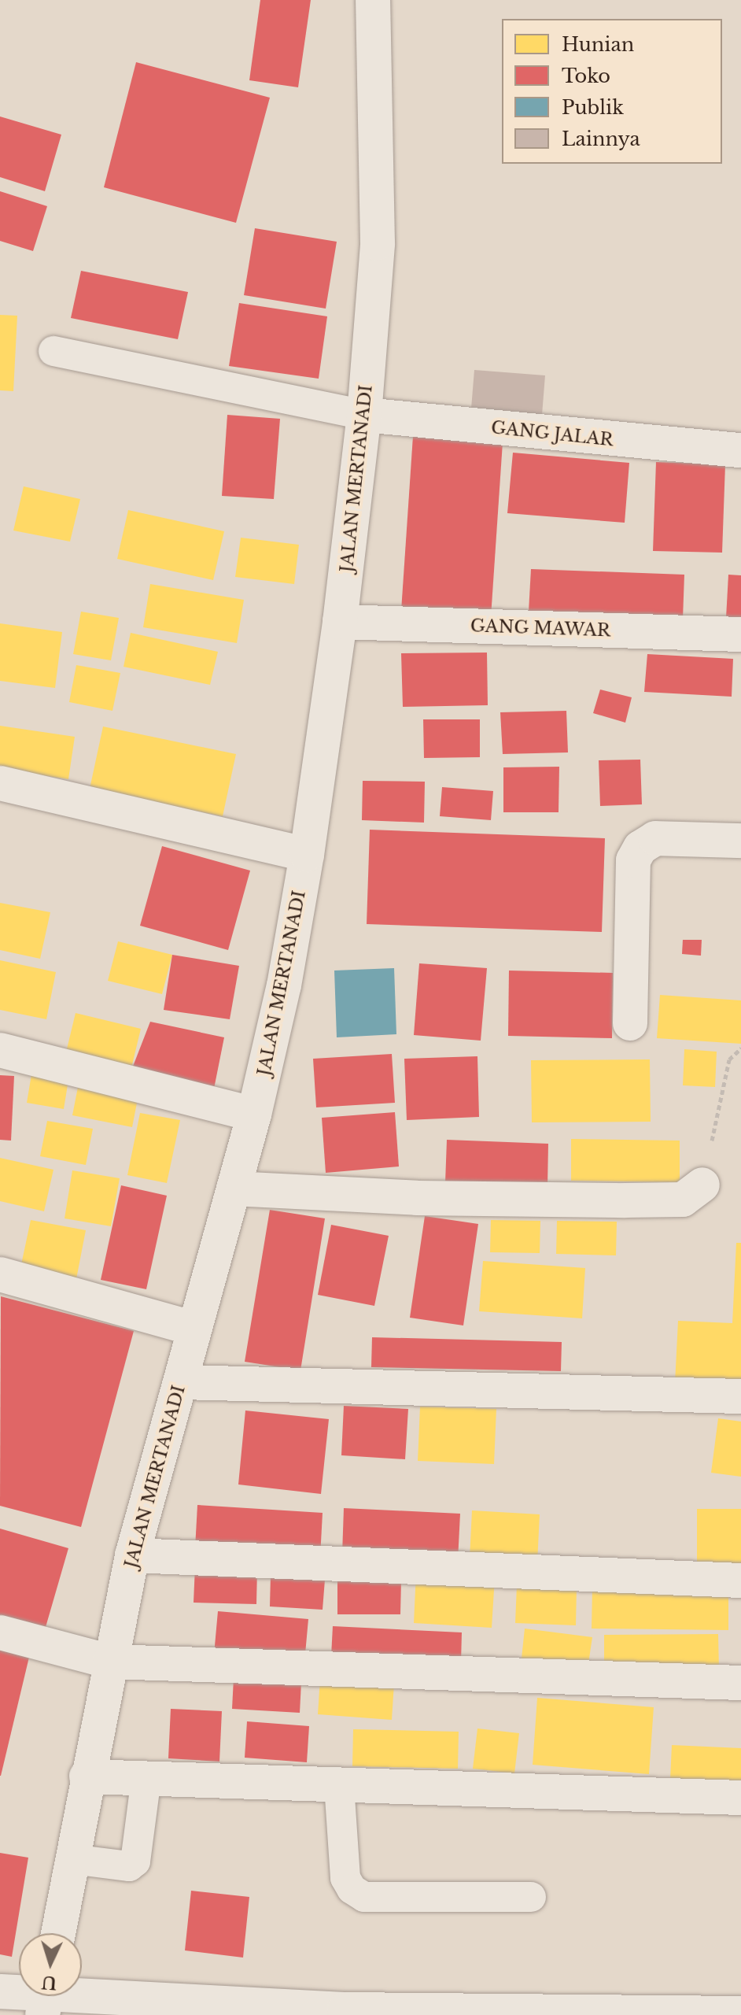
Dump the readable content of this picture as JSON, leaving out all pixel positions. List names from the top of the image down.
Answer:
{
  "streets": {
    "street": ["GANG JALAR", "JALAN MERTANADI", "GANG MAWAR"]
  },
  "crossings": [
    ["GANG JALAR", "JALAN MERTANADI"],
    ["JALAN MERTANADI", "GANG MAWAR"]
  ],
  "legend": [
    "Hunian",
    "Toko",
    "Publik",
    "Lainnya"
  ],
  "north": "bottom"
}
